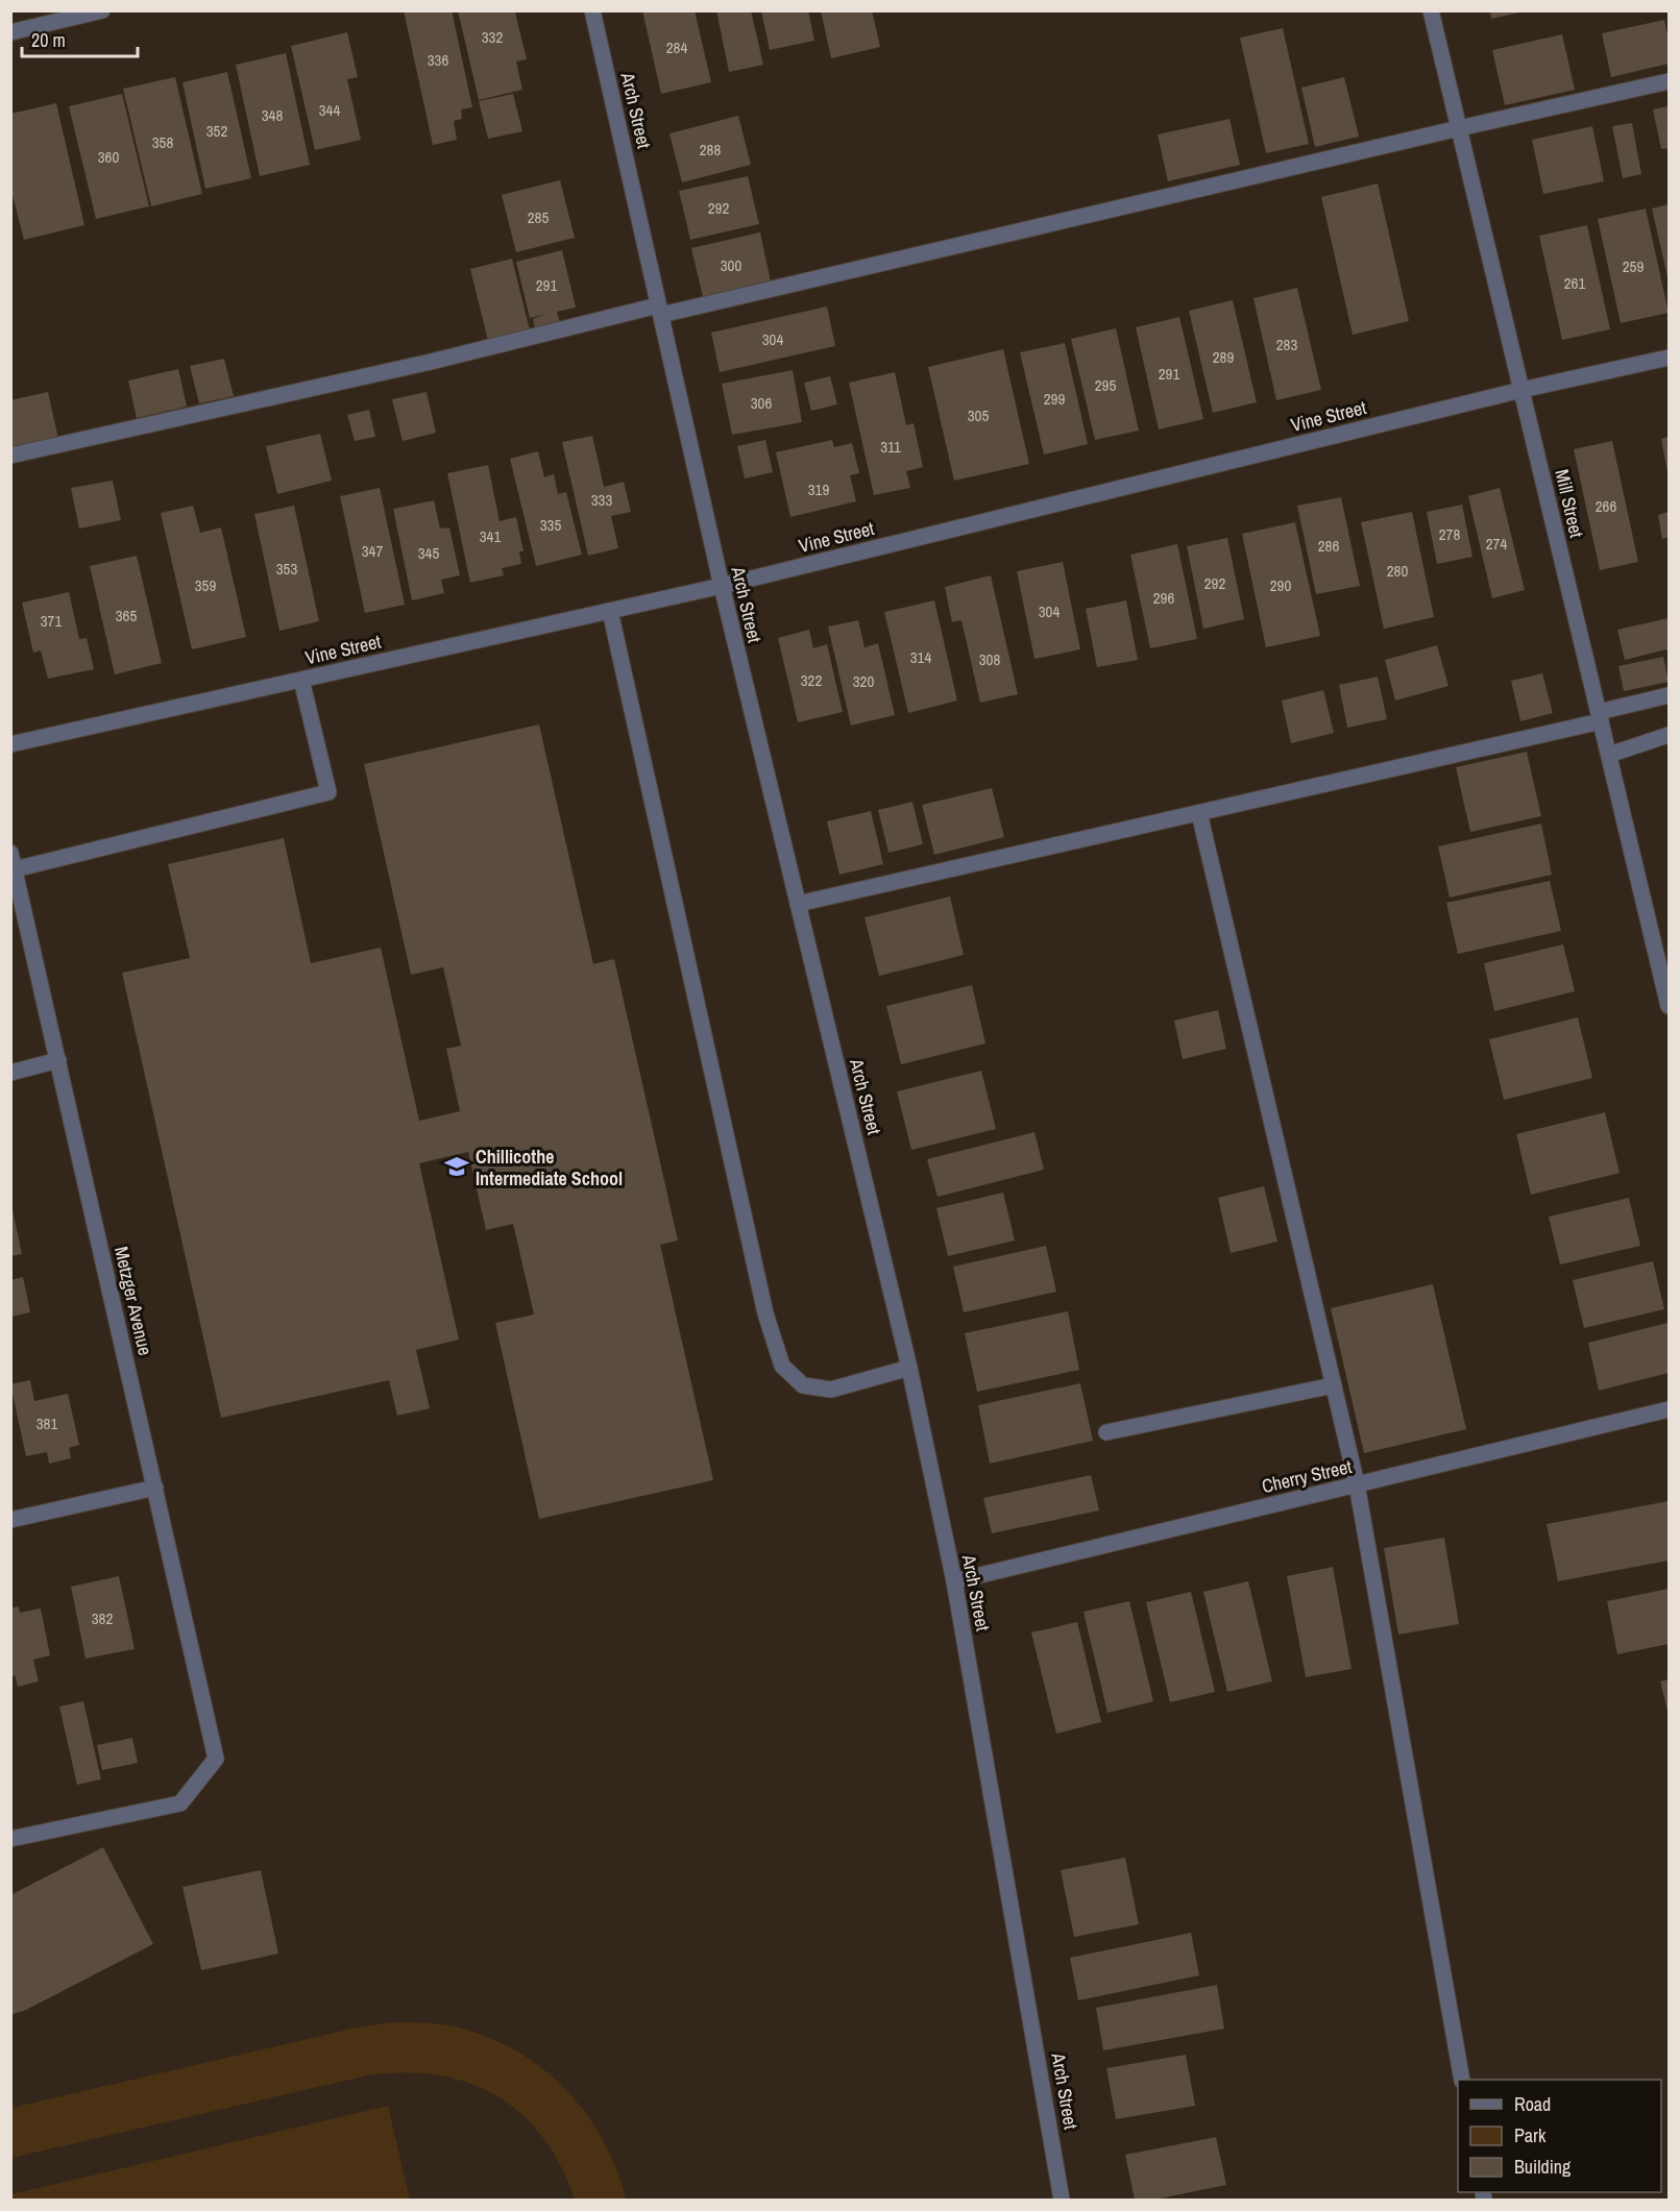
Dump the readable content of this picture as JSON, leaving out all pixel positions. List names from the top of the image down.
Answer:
{
  "streets": {
    "street": [
      "Arch Street",
      "Vine Street",
      "Mill Street",
      "Metzger Avenue",
      "Cherry Street"
    ]
  },
  "crossings": [
    ["Arch Street", "Vine Street"],
    ["Arch Street", "Cherry Street"],
    ["Vine Street", "Mill Street"]
  ],
  "places": {
    "school or university": ["Chillicothe Intermediate School"]
  },
  "house_numbers": [
    "332",
    "284",
    "336",
    "344",
    "348",
    "352",
    "358",
    "288",
    "360",
    "292",
    "285",
    "300",
    "259",
    "261",
    "291",
    "304",
    "283",
    "289",
    "291",
    "295",
    "299",
    "306",
    "305",
    "311",
    "319",
    "333",
    "266",
    "335",
    "278",
    "341",
    "274",
    "286",
    "347",
    "345",
    "353",
    "280",
    "292",
    "359",
    "290",
    "296",
    "304",
    "365",
    "371",
    "314",
    "308",
    "322",
    "320",
    "381",
    "382"
  ],
  "legend": ["Road", "Park", "Building"],
  "scale_bar": "20 m"
}
